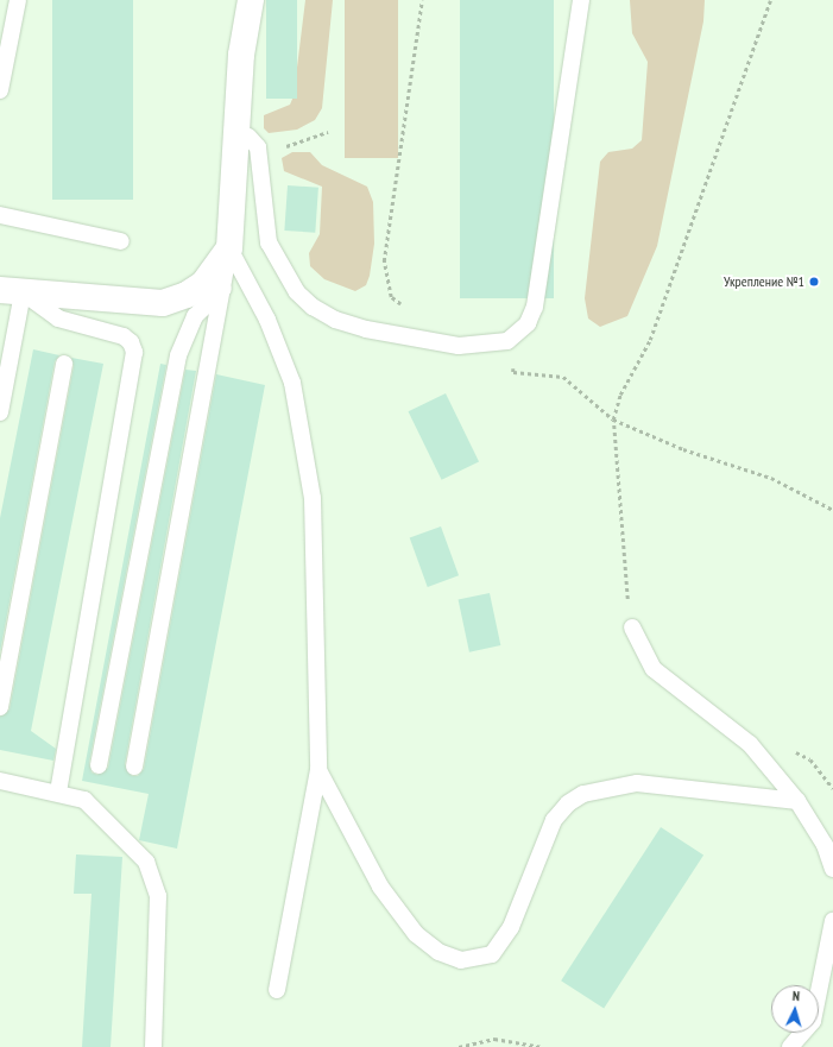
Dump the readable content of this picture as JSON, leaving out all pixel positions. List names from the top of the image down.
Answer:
{
  "places": ["Укрепление №1"],
  "north": "top"
}
